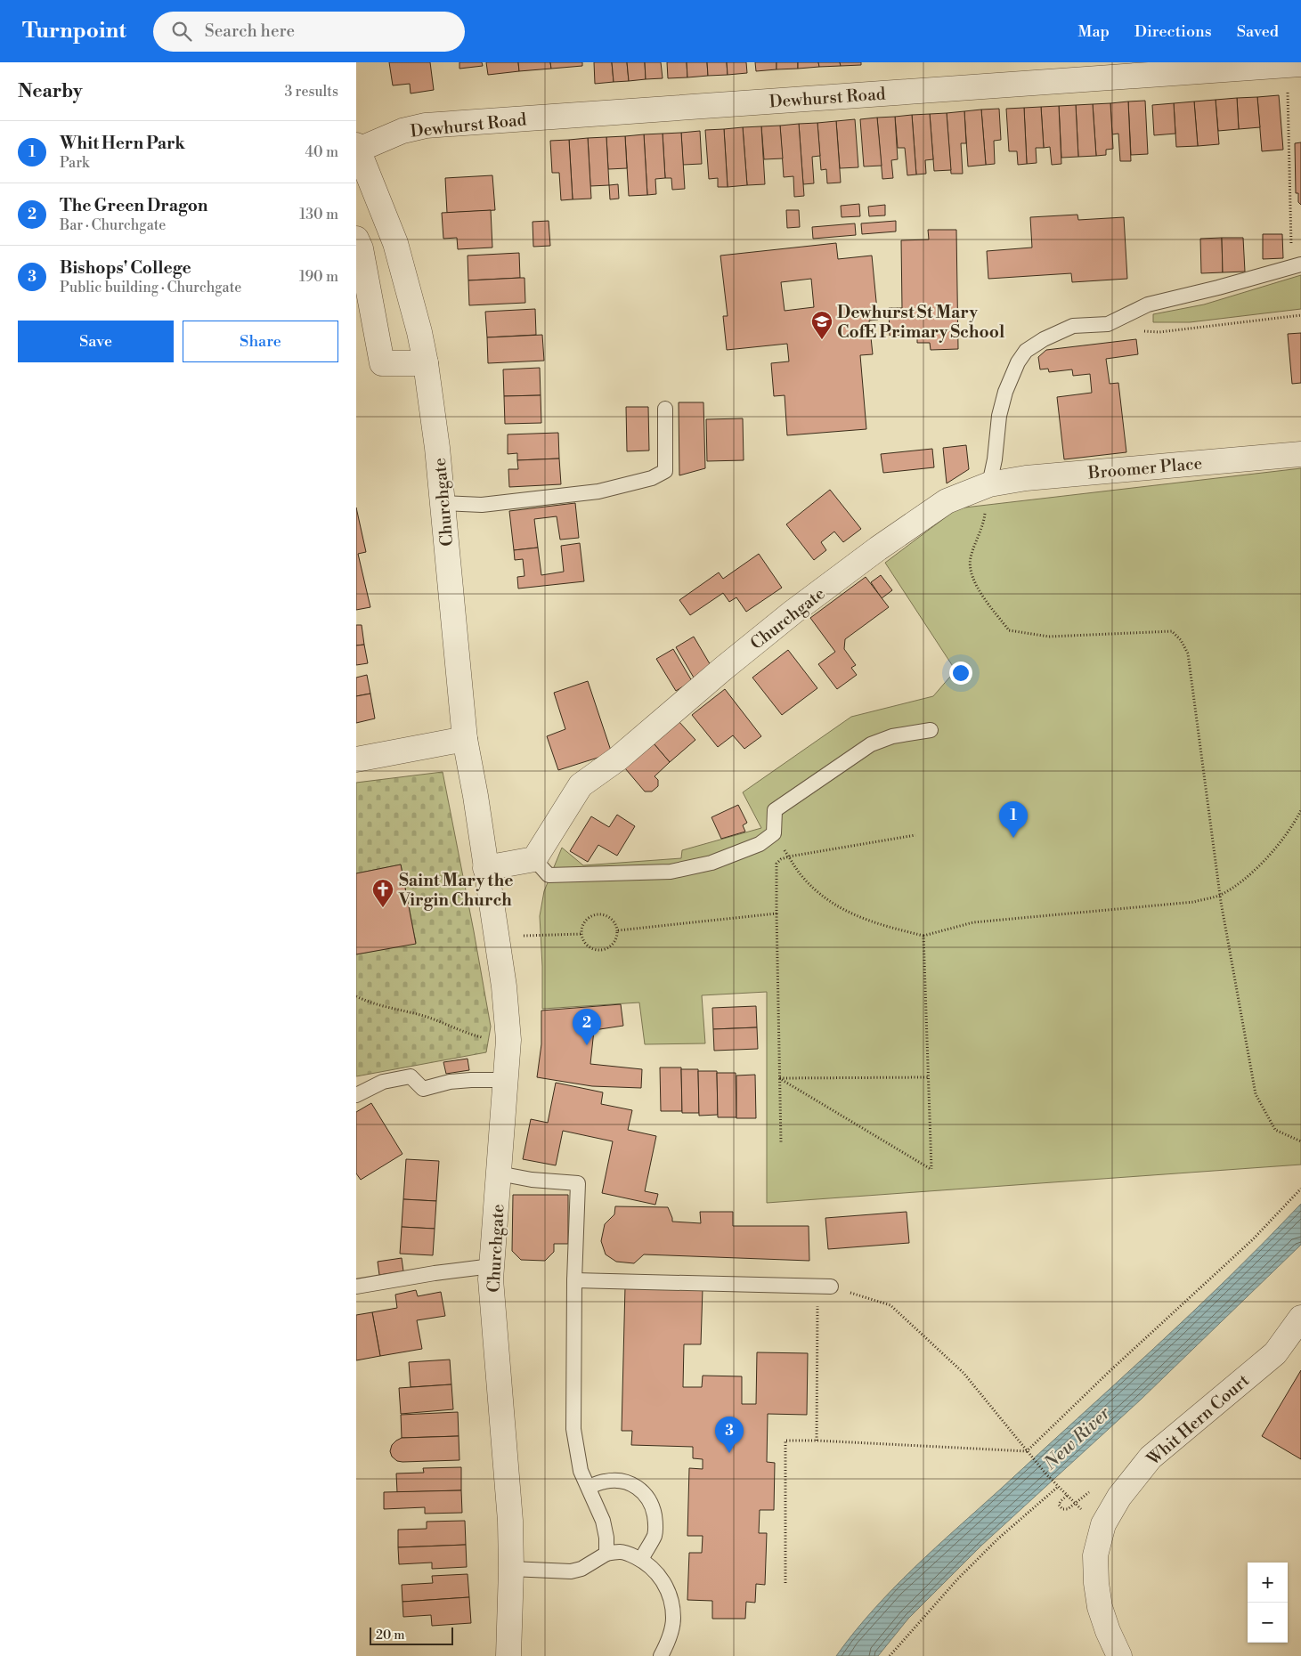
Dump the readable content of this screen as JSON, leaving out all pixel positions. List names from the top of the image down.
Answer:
{
  "streets": {
    "street": [
      "Dewhurst Road",
      "Broomer Place",
      "Churchgate",
      "Whit Hern Court"
    ]
  },
  "crossings": [
    ["Dewhurst Road", "Churchgate"],
    ["Broomer Place", "Churchgate"]
  ],
  "water": ["New River"],
  "places": {
    "school or university": ["Dewhurst St Mary CofE Primary School"],
    "church": ["Saint Mary the Virgin Church"]
  },
  "scale_bar": "20 m",
  "page": {
    "header": "Turnpoint",
    "search": "Search here",
    "nav": ["Map", "Directions", "Saved"],
    "heading": ["Nearby", "3 results"],
    "list": [
      {
        "mark": "1",
        "name": "Whit Hern Park",
        "note": "Park",
        "value": "40 m"
      },
      {
        "mark": "2",
        "name": "The Green Dragon",
        "note": "Bar · Churchgate",
        "value": "130 m"
      },
      {
        "mark": "3",
        "name": "Bishops' College",
        "note": "Public building · Churchgate",
        "value": "190 m"
      }
    ],
    "buttons": ["Save", "Share"],
    "pins": ["1", "2", "3"],
    "map_buttons": ["+", "−"],
    "scale": "20 m"
  }
}
